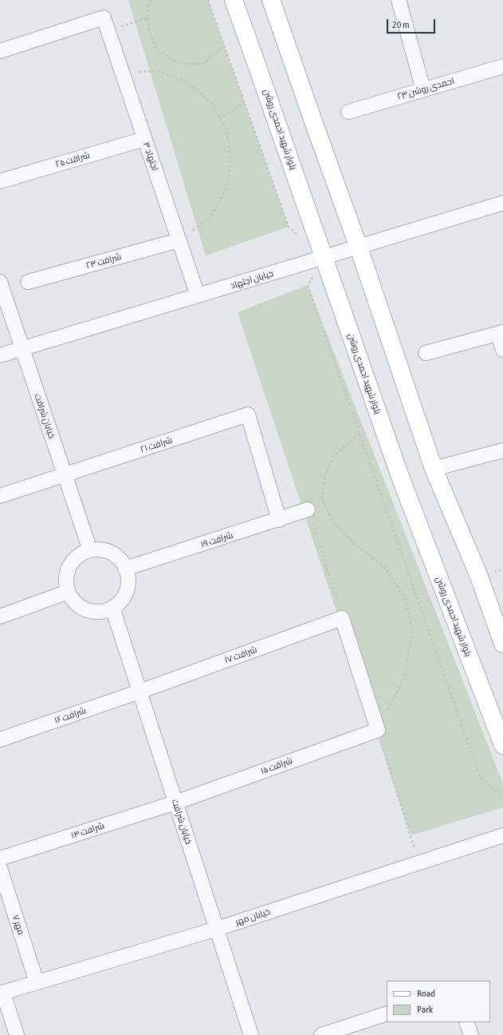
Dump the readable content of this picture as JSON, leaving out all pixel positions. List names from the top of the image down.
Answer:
{
  "streets": {
    "main road": ["بلوار شهید احمدی روشن"],
    "street": [
      "احمدی روشن ۲۳",
      "اجتهاد ۳",
      "شرافت ۲۵",
      "شرافت ۲۳",
      "خیابان اجتهاد",
      "خیابان شرافت",
      "شرافت ۲۱",
      "شرافت ۱۹",
      "شرافت ۱۷",
      "شرافت ۱۶",
      "شرافت ۱۵",
      "شرافت ۱۴",
      "خیابان مهر",
      "مهر ۷"
    ]
  },
  "crossings": [
    ["بلوار شهید احمدی روشن", "خیابان اجتهاد"],
    ["اجتهاد ۳", "شرافت ۲۵"],
    ["اجتهاد ۳", "شرافت ۲۳"],
    ["اجتهاد ۳", "خیابان اجتهاد"],
    ["خیابان اجتهاد", "خیابان شرافت"],
    ["خیابان شرافت", "شرافت ۲۱"],
    ["خیابان شرافت", "شرافت ۱۹"],
    ["خیابان شرافت", "شرافت ۱۷"],
    ["خیابان شرافت", "شرافت ۱۶"],
    ["خیابان شرافت", "شرافت ۱۵"],
    ["خیابان شرافت", "شرافت ۱۴"],
    ["خیابان شرافت", "خیابان مهر"],
    ["شرافت ۲۱", "شرافت ۱۹"],
    ["شرافت ۱۷", "شرافت ۱۶"],
    ["شرافت ۱۵", "شرافت ۱۴"],
    ["خیابان مهر", "مهر ۷"]
  ],
  "legend": ["Road", "Park"],
  "scale_bar": "20 m"
}
